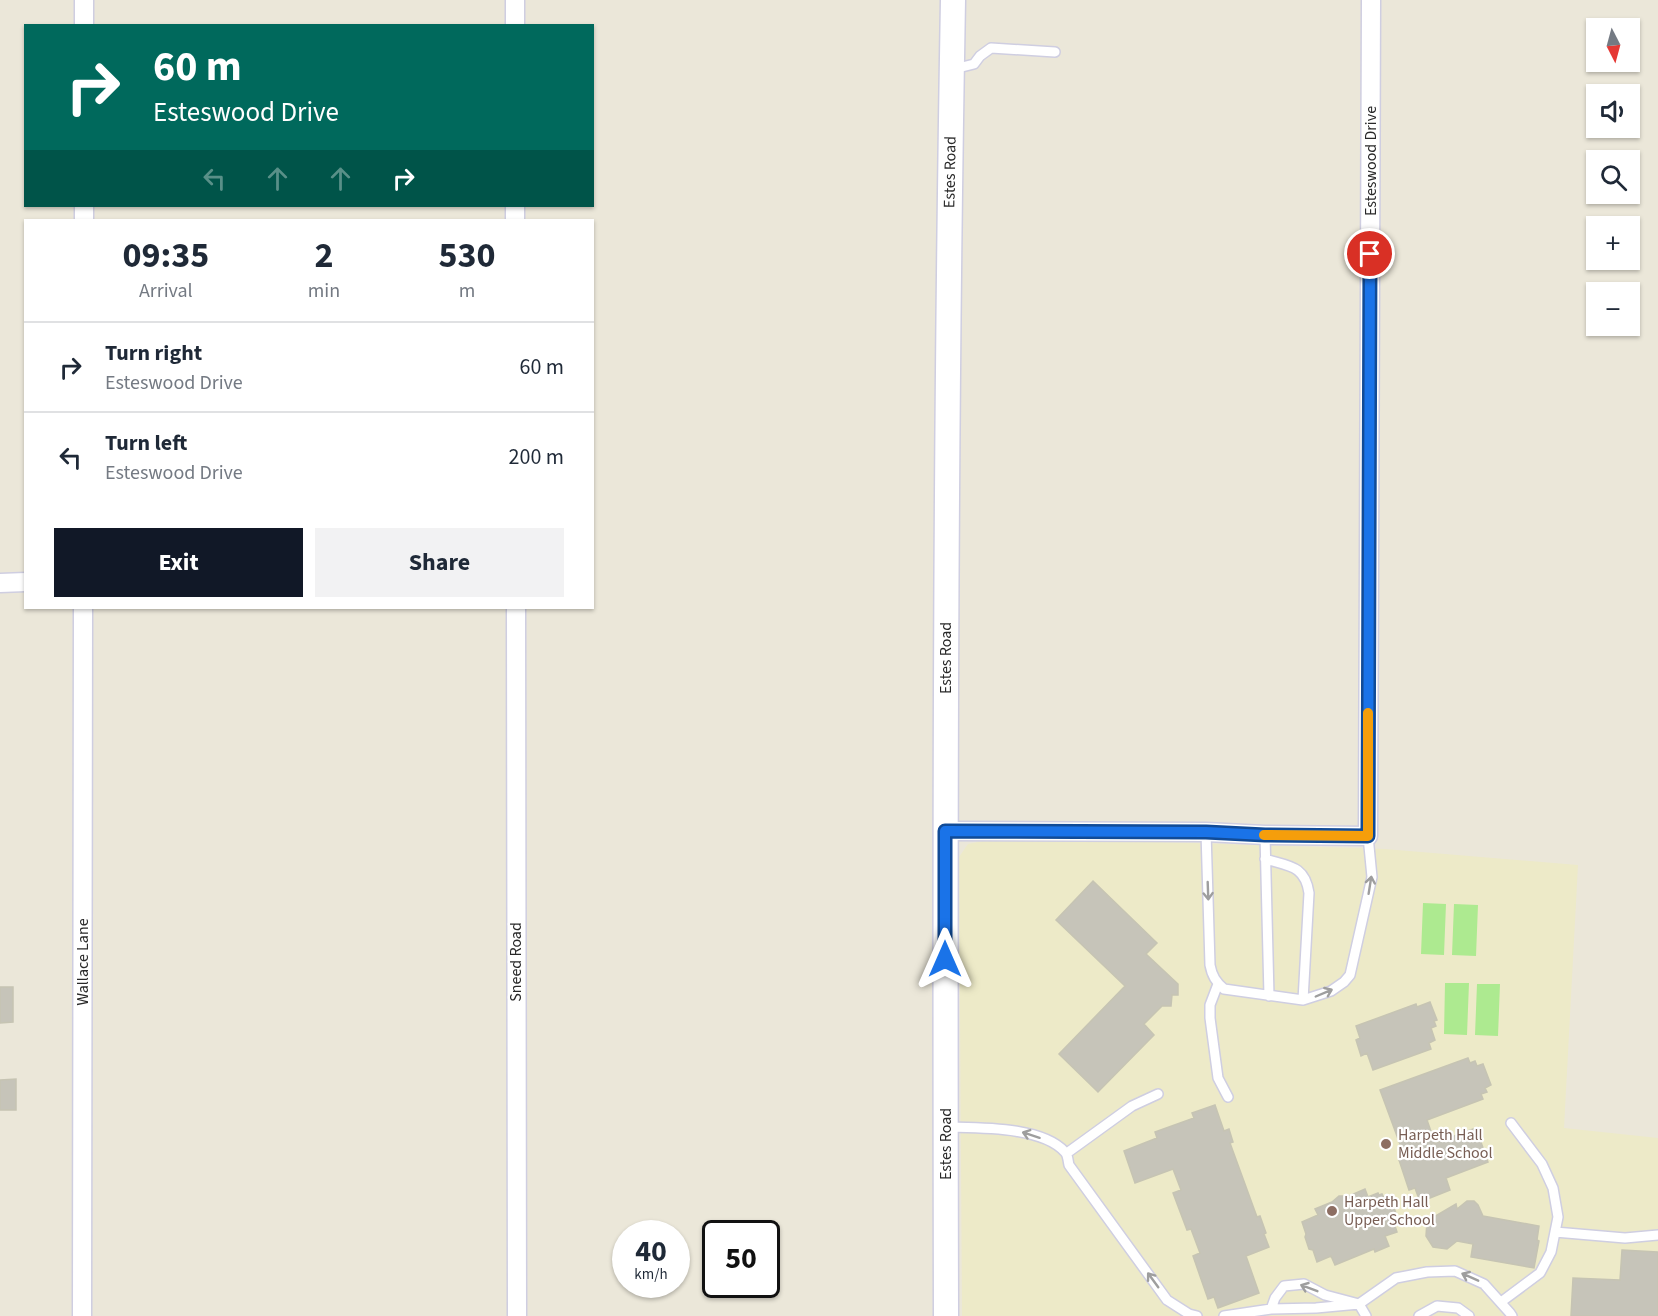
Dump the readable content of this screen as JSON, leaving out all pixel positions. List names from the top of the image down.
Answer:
{
  "streets": {
    "main road": ["Estes Road"],
    "street": ["Esteswood Drive", "Wallace Lane", "Sneed Road"]
  },
  "places": ["Harpeth Hall Middle School", "Harpeth Hall Upper School"],
  "north": "bottom",
  "page": {
    "map_buttons": ["+", "−"],
    "turn": ["60 m", "Esteswood Drive"],
    "eta": [
      "09:35",
      "Arrival",
      "2",
      "min",
      "530",
      "m"
    ],
    "list": [
      {
        "name": "Turn right",
        "note": "Esteswood Drive",
        "value": "60 m"
      },
      {
        "name": "Turn left",
        "note": "Esteswood Drive",
        "value": "200 m"
      }
    ],
    "buttons": ["Exit", "Share"],
    "speed": "40 km/h",
    "limit": "50"
  }
}
